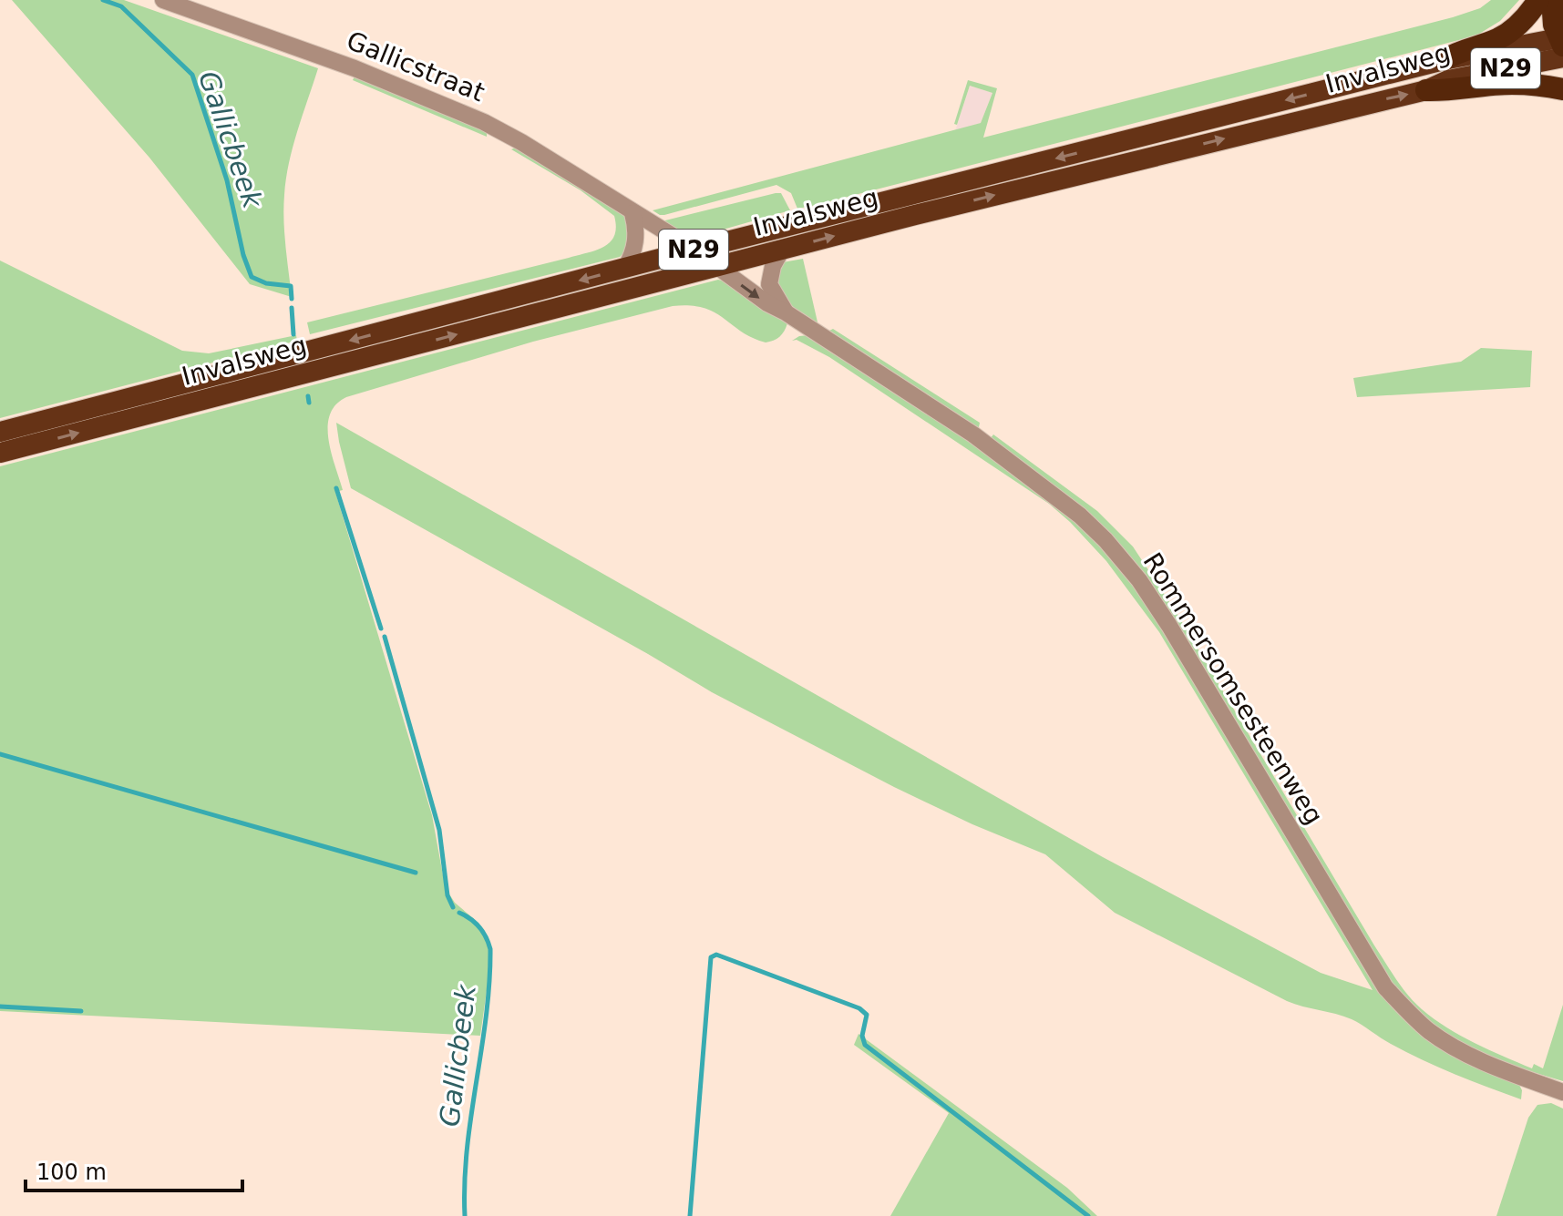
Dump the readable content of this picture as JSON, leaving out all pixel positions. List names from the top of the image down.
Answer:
{
  "streets": {
    "highway": ["Invalsweg", "N29"],
    "street": ["Gallicstraat", "Rommersomsesteenweg"]
  },
  "crossings": [
    ["Gallicstraat", "Invalsweg"],
    ["Invalsweg", "Rommersomsesteenweg"]
  ],
  "water": ["Gallicbeek"],
  "scale_bar": "100 m"
}
